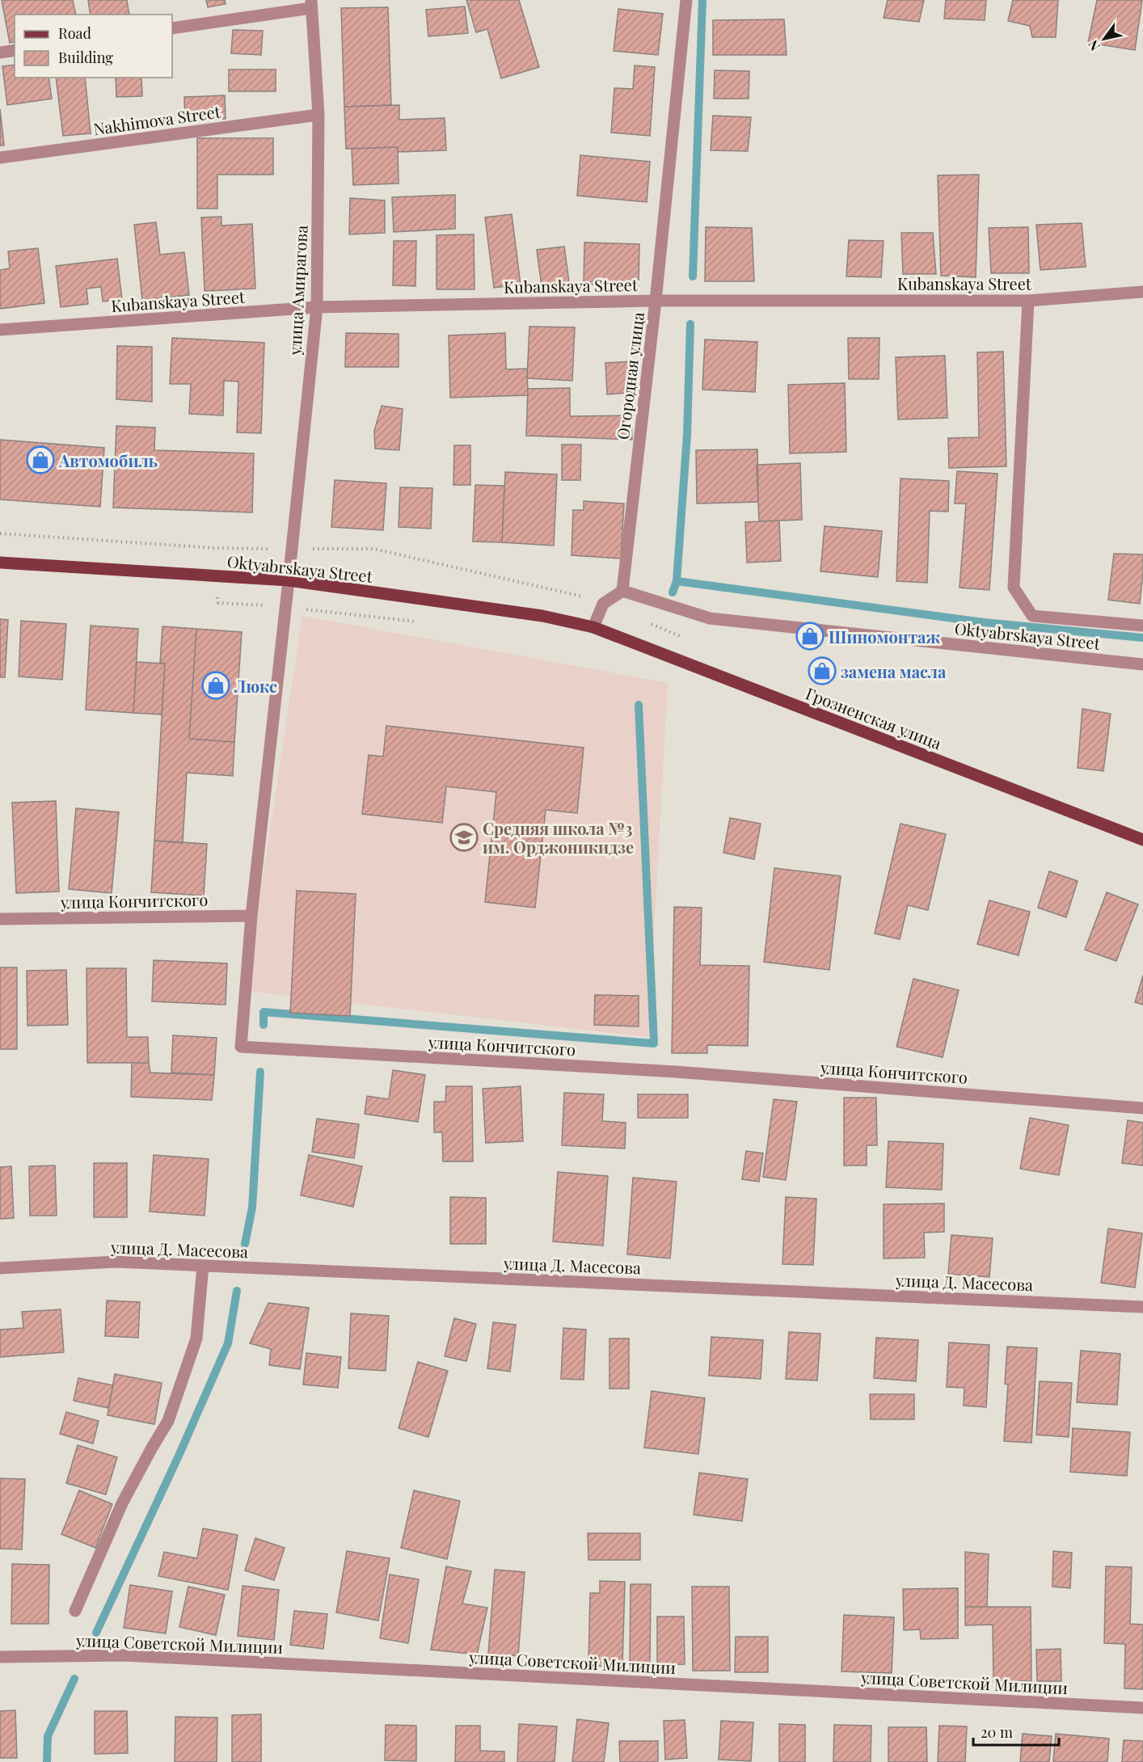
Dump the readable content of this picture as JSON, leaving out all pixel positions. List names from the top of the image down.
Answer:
{
  "streets": {
    "main road": ["Oktyabrskaya Street", "Грозненская улица"],
    "street": [
      "Nakhimova Street",
      "Kubanskaya Street",
      "улица Амирагова",
      "Огородная улица",
      "улица Кончитского",
      "улица Д. Масесова",
      "улица Советской Милиции"
    ]
  },
  "crossings": [
    ["Nakhimova Street", "улица Амирагова"],
    ["Kubanskaya Street", "улица Амирагова"],
    ["Kubanskaya Street", "Огородная улица"],
    ["улица Амирагова", "Oktyabrskaya Street"],
    ["улица Амирагова", "улица Кончитского"],
    ["Огородная улица", "Oktyabrskaya Street"],
    ["Oktyabrskaya Street", "Грозненская улица"]
  ],
  "places": {
    "shop": [
      "Автомобиль",
      "Шиномонтаж",
      "замена масла",
      "Люкс"
    ],
    "school or university": ["Средняя школа №3 им. Орджоникидзе"]
  },
  "legend": ["Road", "Building"],
  "scale_bar": "20 m",
  "north": "bottom left"
}
